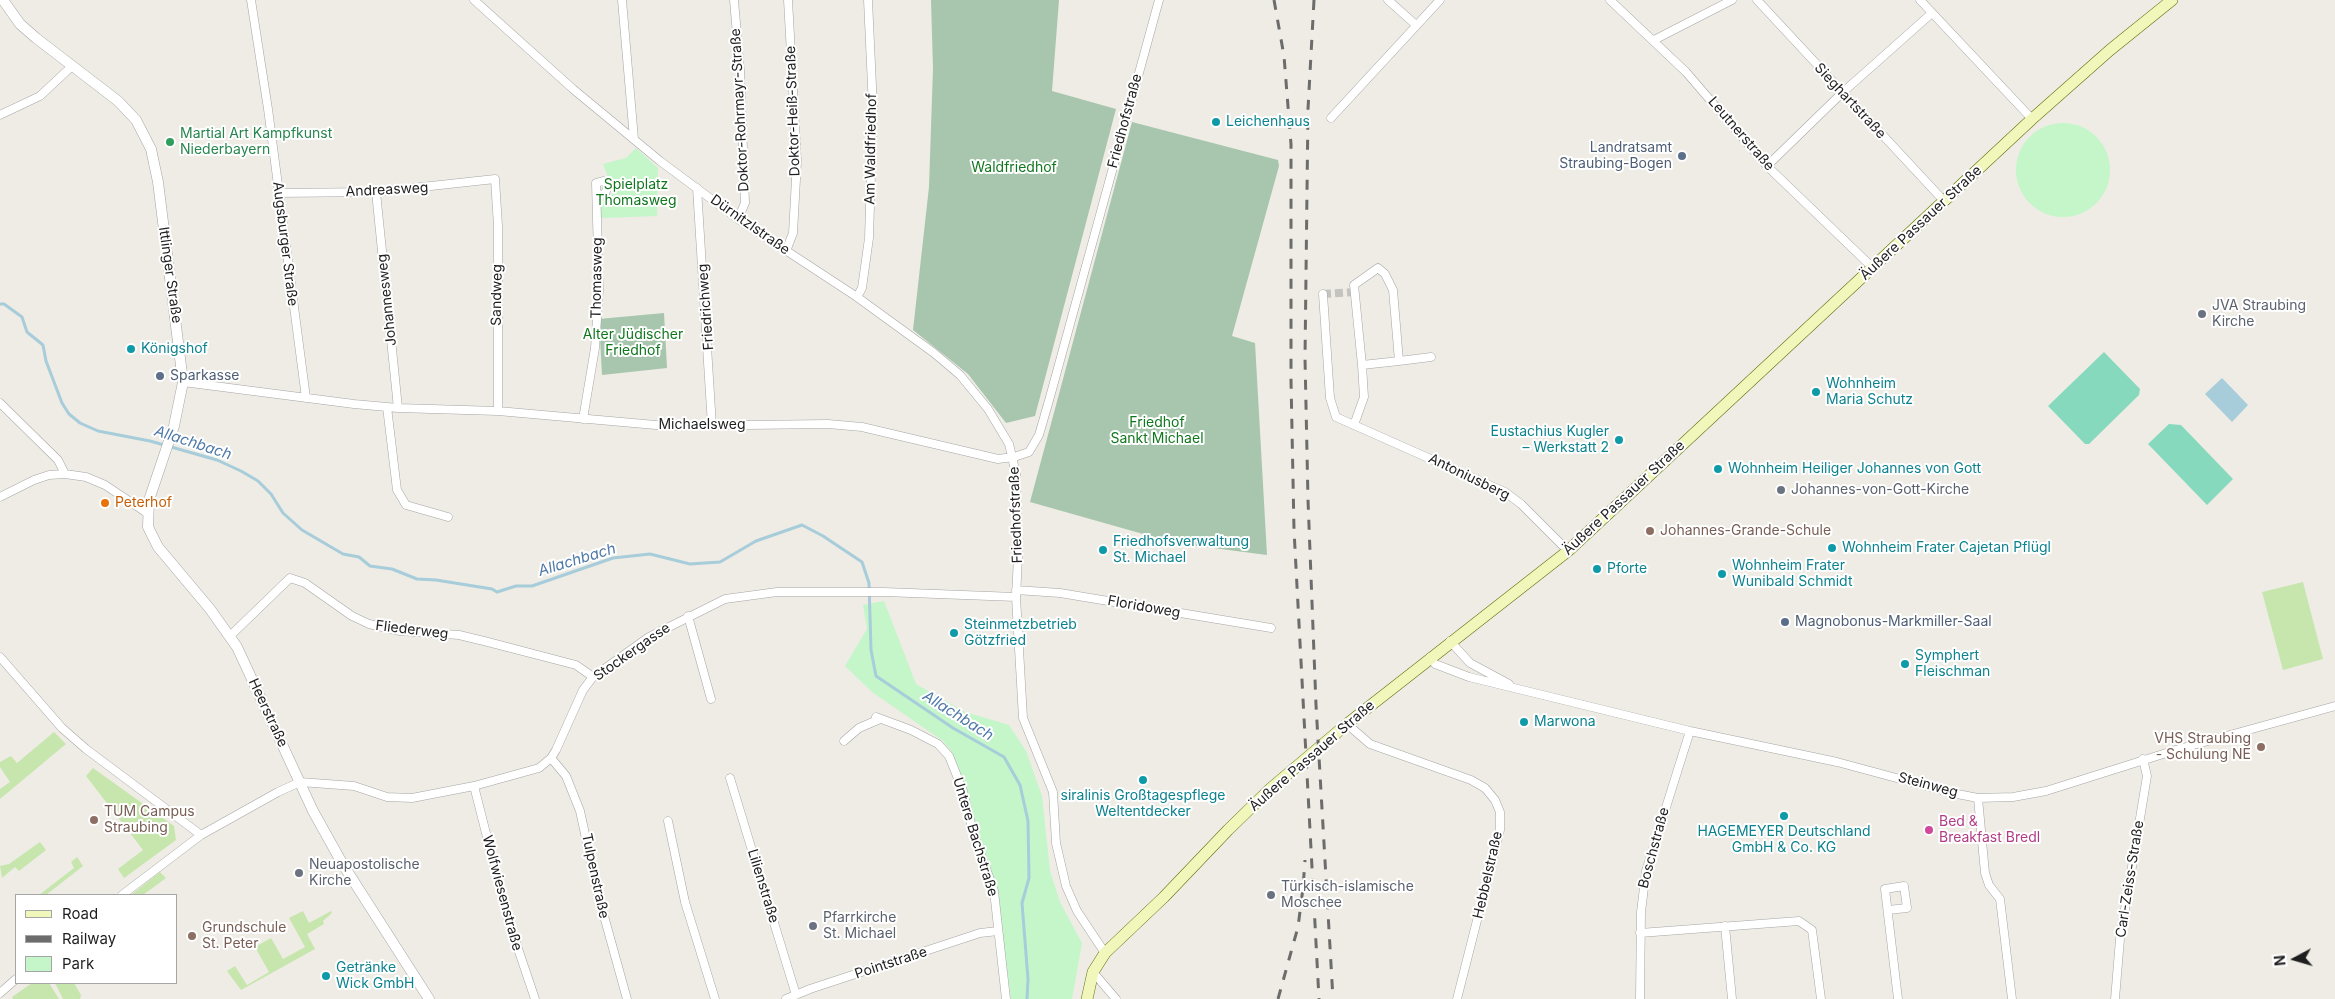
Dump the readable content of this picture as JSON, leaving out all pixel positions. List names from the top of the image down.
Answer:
{
  "streets": {
    "main road": ["Äußere Passauer Straße"],
    "street": [
      "Sieghartstraße",
      "Doktor-Rohrmayr-Straße",
      "Doktor-Heiß-Straße",
      "Friedhofstraße",
      "Leutnerstraße",
      "Am Waldfriedhof",
      "Andreasweg",
      "Dürnitzlstraße",
      "Augsburger Straße",
      "Ittlinger Straße",
      "Thomasweg",
      "Sandweg",
      "Johannesweg",
      "Friedrichweg",
      "Michaelsweg",
      "Antoniusberg",
      "Floridoweg",
      "Fliederweg",
      "Stockergasse",
      "Heerstraße",
      "Steinweg",
      "Untere Bachstraße",
      "Boschstraße",
      "Hebbelstraße",
      "Tulpenstraße",
      "Carl-Zeiss-Straße",
      "Lilienstraße",
      "Wolfwiesenstraße",
      "Pointstraße"
    ]
  },
  "crossings": [
    ["Sieghartstraße", "Äußere Passauer Straße"],
    ["Doktor-Rohrmayr-Straße", "Dürnitzlstraße"],
    ["Doktor-Heiß-Straße", "Dürnitzlstraße"],
    ["Friedhofstraße", "Äußere Passauer Straße"],
    ["Friedhofstraße", "Dürnitzlstraße"],
    ["Friedhofstraße", "Michaelsweg"],
    ["Friedhofstraße", "Floridoweg"],
    ["Friedhofstraße", "Stockergasse"],
    ["Leutnerstraße", "Äußere Passauer Straße"],
    ["Am Waldfriedhof", "Dürnitzlstraße"],
    ["Andreasweg", "Augsburger Straße"],
    ["Andreasweg", "Sandweg"],
    ["Andreasweg", "Johannesweg"],
    ["Äußere Passauer Straße", "Antoniusberg"],
    ["Äußere Passauer Straße", "Steinweg"],
    ["Äußere Passauer Straße", "Hebbelstraße"],
    ["Dürnitzlstraße", "Friedrichweg"],
    ["Dürnitzlstraße", "Michaelsweg"],
    ["Augsburger Straße", "Michaelsweg"],
    ["Ittlinger Straße", "Michaelsweg"],
    ["Ittlinger Straße", "Heerstraße"],
    ["Thomasweg", "Michaelsweg"],
    ["Sandweg", "Michaelsweg"],
    ["Johannesweg", "Michaelsweg"],
    ["Friedrichweg", "Michaelsweg"],
    ["Floridoweg", "Stockergasse"],
    ["Fliederweg", "Stockergasse"],
    ["Fliederweg", "Heerstraße"],
    ["Stockergasse", "Tulpenstraße"],
    ["Steinweg", "Boschstraße"],
    ["Steinweg", "Carl-Zeiss-Straße"],
    ["Untere Bachstraße", "Pointstraße"],
    ["Lilienstraße", "Pointstraße"]
  ],
  "water": ["Allachbach"],
  "parks": [
    "Waldfriedhof",
    "Spielplatz Thomasweg",
    "Alter Jüdischer Friedhof",
    "Friedhof Sankt Michael"
  ],
  "places": [
    "Leichenhaus",
    "Martial Art Kampfkunst Niederbayern",
    "Landratsamt Straubing-Bogen",
    "JVA Straubing Kirche",
    "Königshof",
    "Sparkasse",
    "Wohnheim Maria Schutz",
    "Eustachius Kugler – Werkstatt 2",
    "Wohnheim Heiliger Johannes von Gott",
    "Johannes-von-Gott-Kirche",
    "Peterhof",
    "Johannes-Grande-Schule",
    "Wohnheim Frater Cajetan Pflügl",
    "Friedhofsverwaltung St. Michael",
    "Pforte",
    "Wohnheim Frater Wunibald Schmidt",
    "Magnobonus-Markmiller-Saal",
    "Steinmetzbetrieb Götzfried",
    "Symphert Fleischman",
    "Marwona",
    "VHS Straubing - Schulung NE",
    "siralinis Großtagespflege Weltentdecker",
    "HAGEMEYER Deutschland GmbH & Co. KG",
    "TUM Campus Straubing",
    "Bed & Breakfast Bredl",
    "Neuapostolische Kirche",
    "Türkisch-islamische Moschee",
    "Pfarrkirche St. Michael",
    "Grundschule St. Peter",
    "Getränke Wick GmbH"
  ],
  "legend": ["Road", "Railway", "Park"],
  "north": "left"
}
